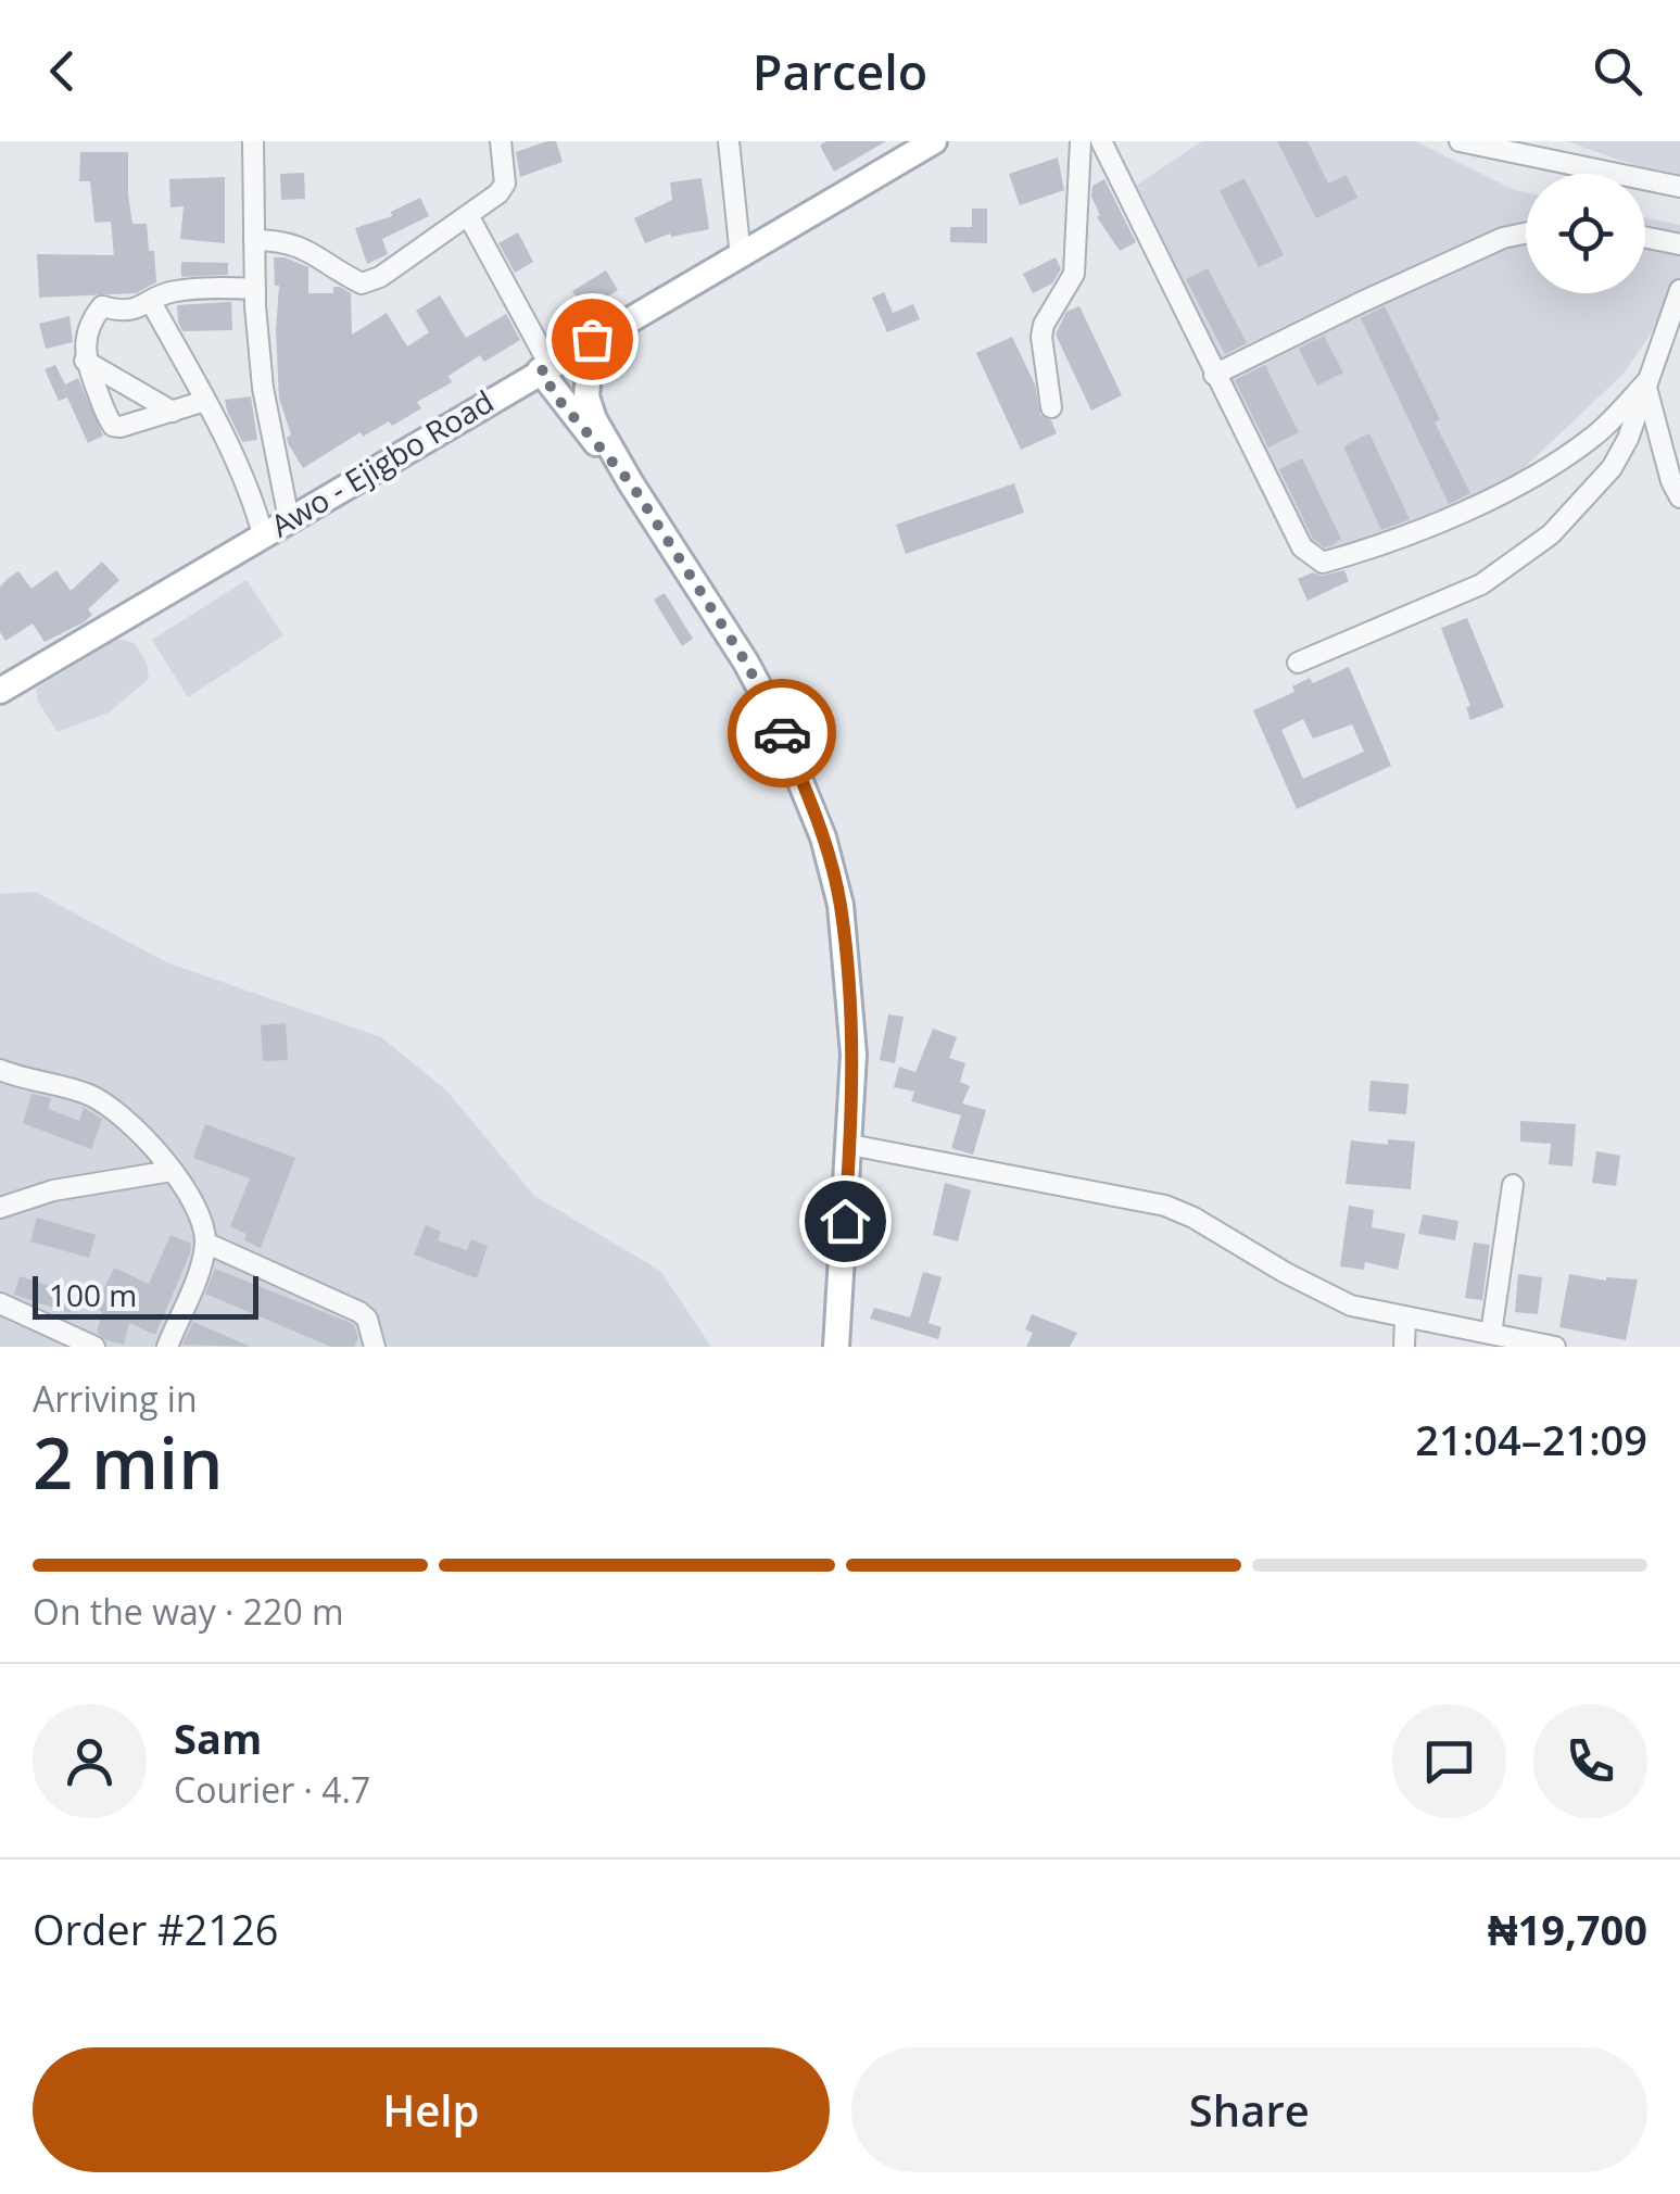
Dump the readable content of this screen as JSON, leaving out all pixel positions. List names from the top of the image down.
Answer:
{
  "streets": {
    "main road": ["Awo - Ejigbo Road"]
  },
  "scale_bar": "100 m",
  "page": {
    "header": "Parcelo",
    "scale": "100 m",
    "heading": ["2 min", "Arriving in", "21:04–21:09"],
    "panel": [
      "Sam",
      "Courier · 4.7",
      "Order #2126",
      "₦19,700"
    ],
    "bar": "On the way · 220 m",
    "buttons": ["Help", "Share"]
  }
}
